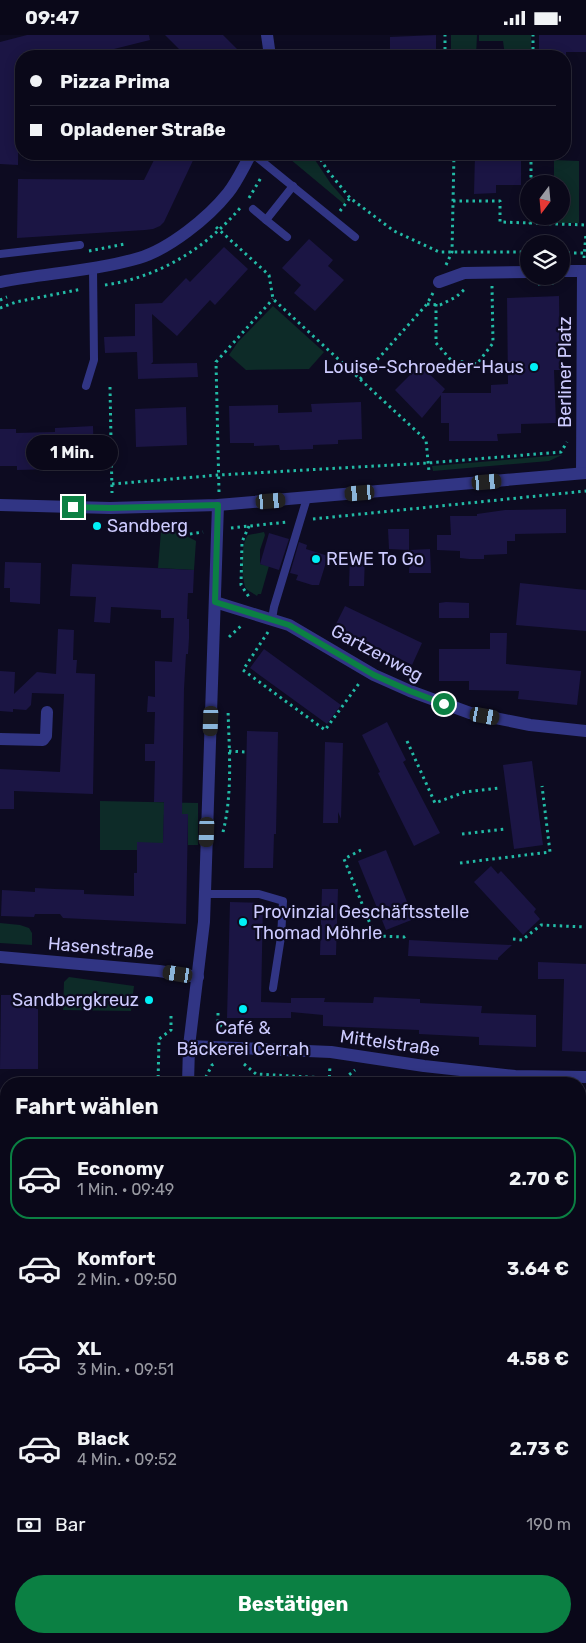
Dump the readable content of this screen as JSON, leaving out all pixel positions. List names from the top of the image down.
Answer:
{
  "streets": {
    "street": [
      "Berliner Platz",
      "Gartzenweg",
      "Hasenstraße",
      "Mittelstraße"
    ]
  },
  "places": [
    "Louise-Schroeder-Haus",
    "Sandberg",
    "REWE To Go",
    "Provinzial Geschäftsstelle Thomad Möhrle",
    "Sandbergkreuz",
    "Café & Bäckerei Cerrah"
  ],
  "north": "bottom",
  "page": {
    "status": "09:47",
    "banner": ["Pizza Prima", "Opladener Straße"],
    "bubble": "1 Min.",
    "heading": "Fahrt wählen",
    "list": [
      {
        "name": "Economy",
        "note": "1 Min. · 09:49",
        "value": "2.70 €"
      },
      {
        "name": "Komfort",
        "note": "2 Min. · 09:50",
        "value": "3.64 €"
      },
      {
        "name": "XL",
        "note": "3 Min. · 09:51",
        "value": "4.58 €"
      },
      {
        "name": "Black",
        "note": "4 Min. · 09:52",
        "value": "2.73 €"
      }
    ],
    "pay": ["Bar", "190 m"],
    "buttons": "Bestätigen"
  }
}
